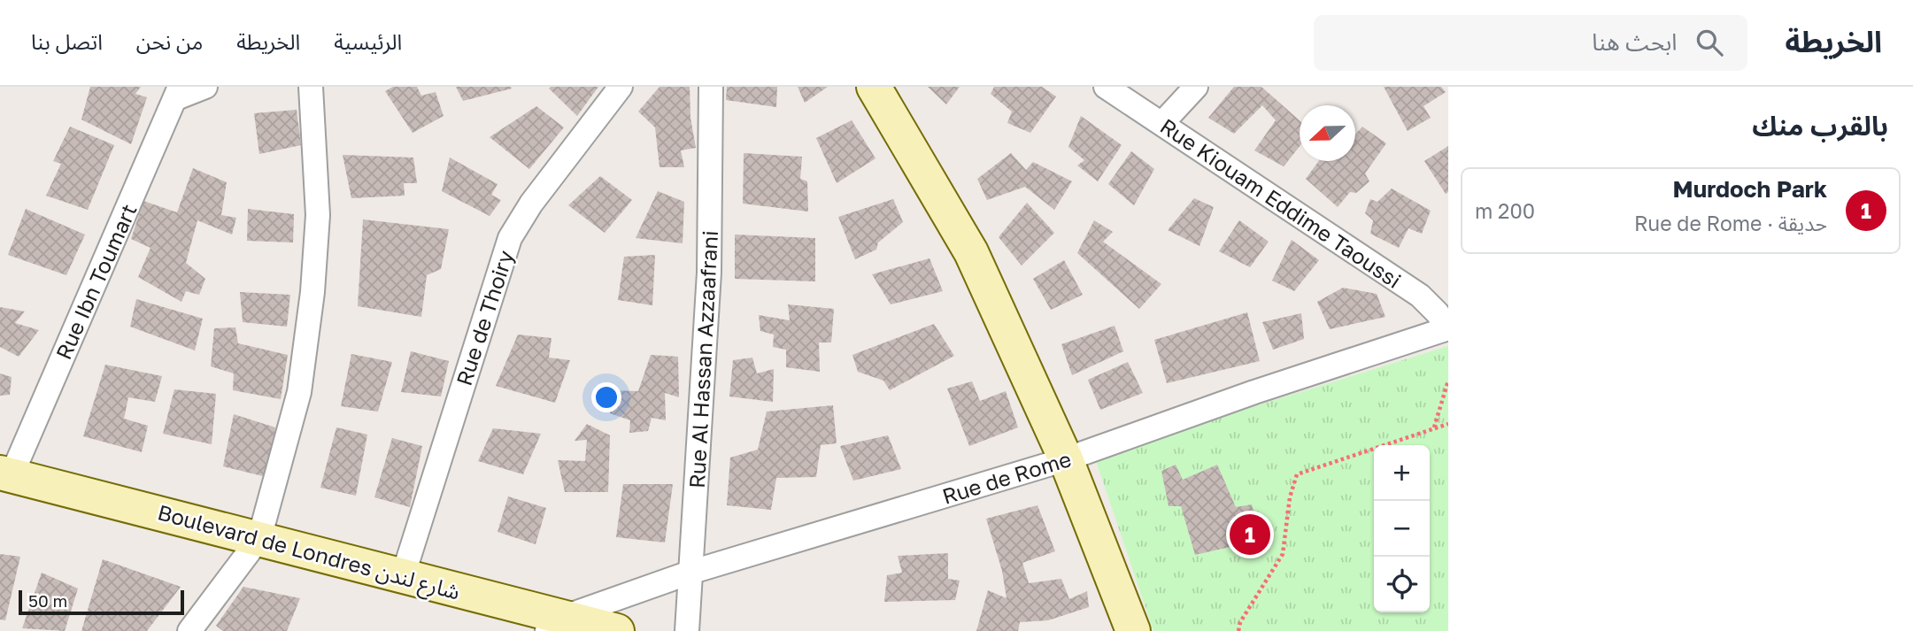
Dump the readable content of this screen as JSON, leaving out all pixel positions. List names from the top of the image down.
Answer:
{
  "streets": {
    "street": [
      "Rue Kiouam Eddime Taoussi",
      "Rue Ibn Toumart",
      "Rue de Thoiry",
      "Rue Al Hassan Azzaafrani",
      "Rue de Rome",
      "Boulevard de Londres شارع لندن"
    ]
  },
  "crossings": [
    ["Rue Kiouam Eddime Taoussi", "Rue de Rome"],
    ["Rue Ibn Toumart", "Boulevard de Londres شارع لندن"],
    ["Rue de Thoiry", "Boulevard de Londres شارع لندن"],
    ["Rue Al Hassan Azzaafrani", "Rue de Rome"],
    ["Rue de Rome", "Boulevard de Londres شارع لندن"]
  ],
  "scale_bar": "50 m",
  "north": "left",
  "page": {
    "header": "الخريطة",
    "search": "ابحث هنا",
    "nav": [
      "الرئيسية",
      "الخريطة",
      "من نحن",
      "اتصل بنا"
    ],
    "heading": "بالقرب منك",
    "list": [
      {
        "mark": "1",
        "name": "Murdoch Park",
        "note": "حديقة · Rue de Rome",
        "value": "200 m"
      }
    ],
    "map_buttons": ["+", "−"],
    "pins": "1",
    "scale": "50 m"
  }
}
